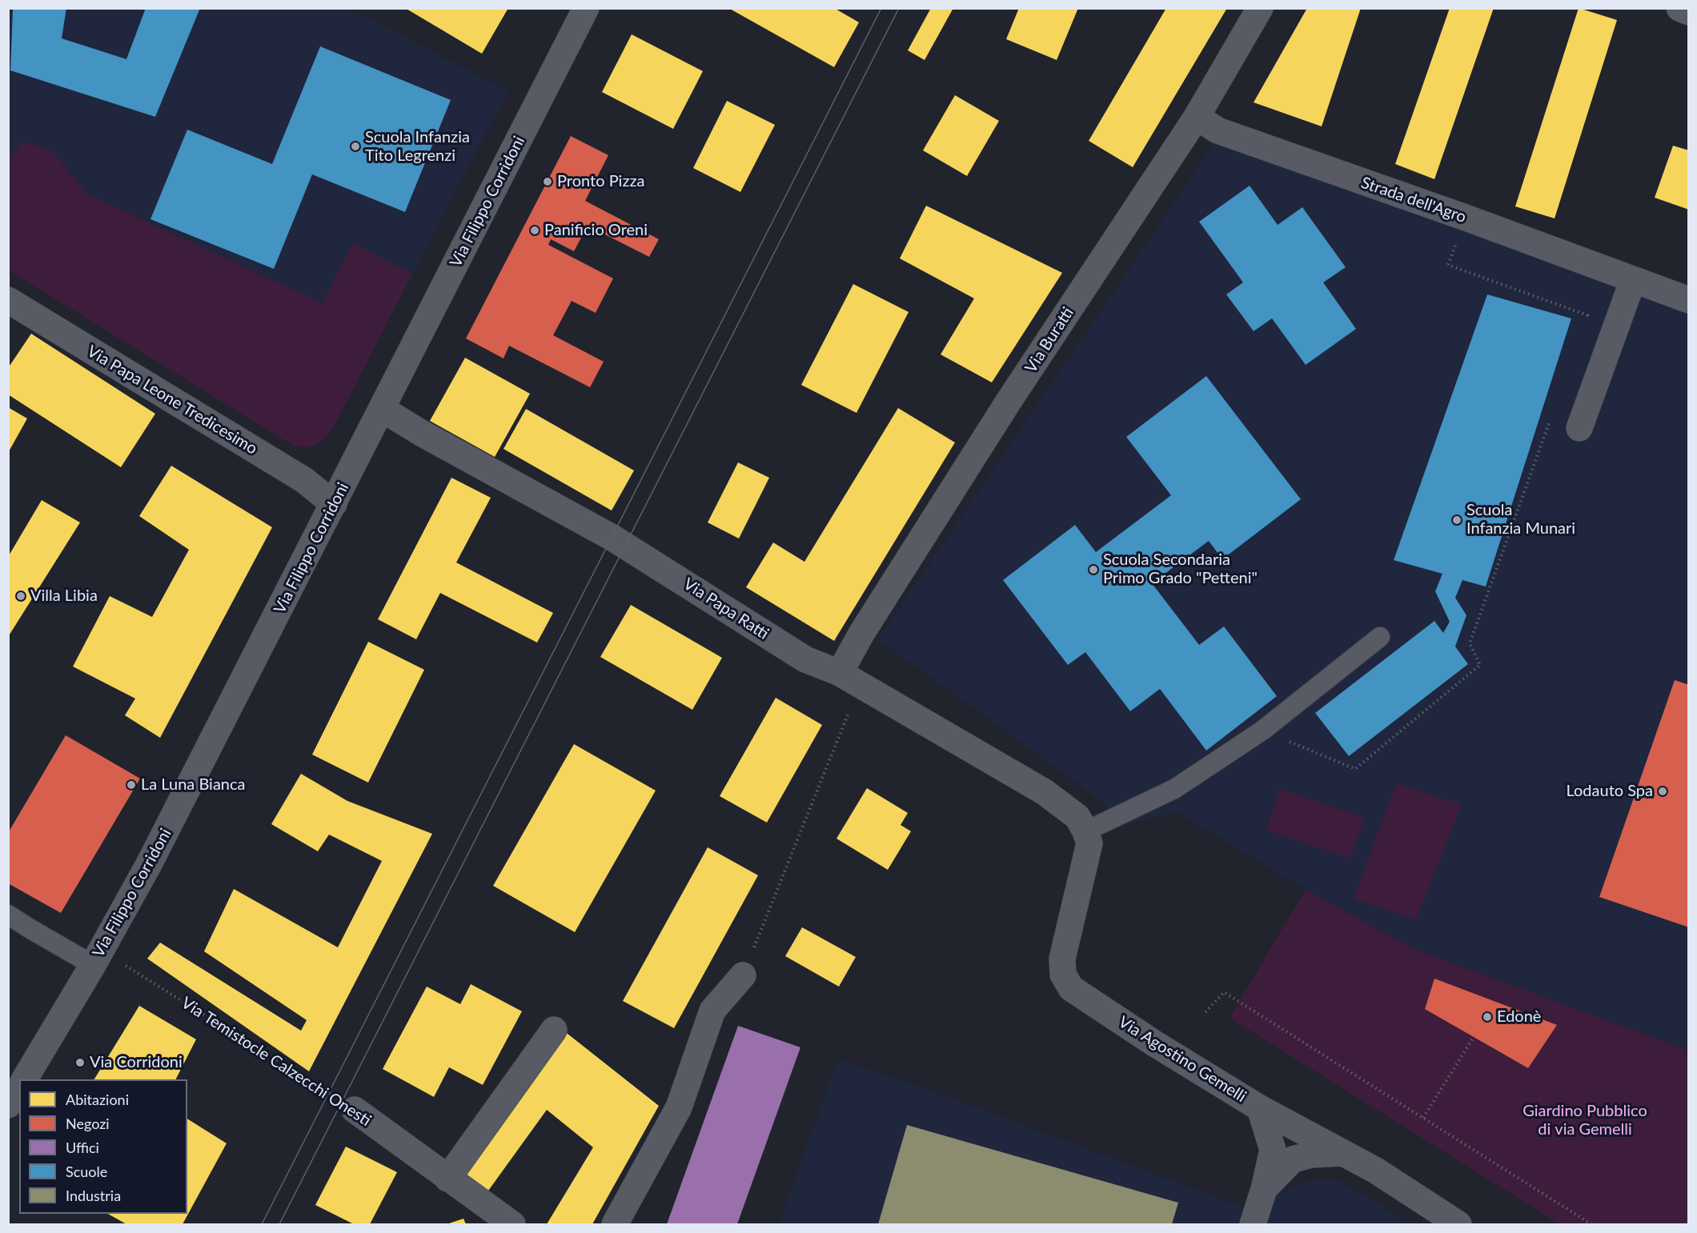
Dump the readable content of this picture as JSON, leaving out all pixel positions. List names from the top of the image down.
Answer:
{
  "streets": {
    "street": [
      "Strada dell'Agro",
      "Via Filippo Corridoni",
      "Via Buratti",
      "Via Papa Leone Tredicesimo",
      "Via Papa Ratti",
      "Via Agostino Gemelli",
      "Via Temistocle Calzecchi Onesti"
    ]
  },
  "crossings": [
    ["Strada dell'Agro", "Via Buratti"],
    ["Via Filippo Corridoni", "Via Papa Leone Tredicesimo"],
    ["Via Filippo Corridoni", "Via Papa Ratti"],
    ["Via Filippo Corridoni", "Via Temistocle Calzecchi Onesti"],
    ["Via Buratti", "Via Papa Ratti"],
    ["Via Papa Ratti", "Via Agostino Gemelli"]
  ],
  "parks": ["Giardino Pubblico di via Gemelli"],
  "places": [
    "Scuola Infanzia Tito Legrenzi",
    "Pronto Pizza",
    "Panificio Oreni",
    "Scuola Infanzia Munari",
    "Scuola Secondaria Primo Grado \"Petteni\"",
    "Villa Libia",
    "La Luna Bianca",
    "Lodauto Spa",
    "Edonè",
    "Via Corridoni"
  ],
  "legend": [
    "Abitazioni",
    "Negozi",
    "Uffici",
    "Scuole",
    "Industria"
  ]
}
